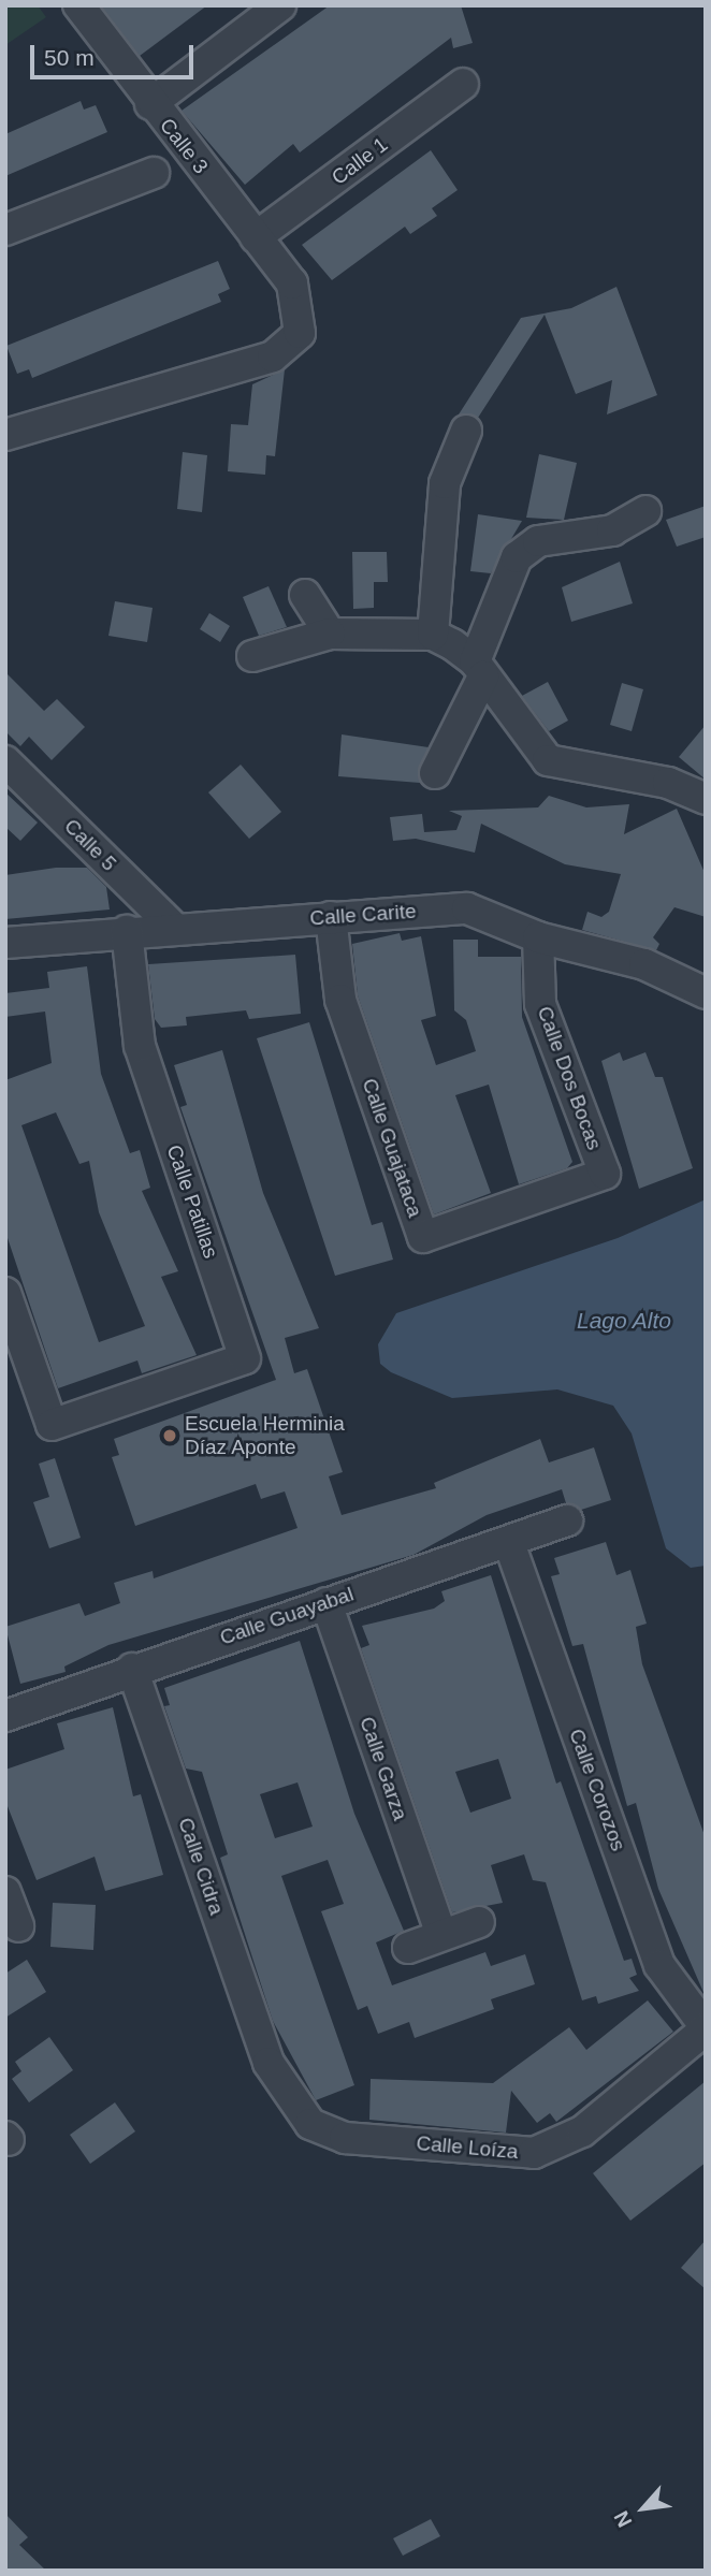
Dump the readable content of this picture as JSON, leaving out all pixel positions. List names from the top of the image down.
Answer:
{
  "streets": {
    "street": [
      "Calle 3",
      "Calle 1",
      "Calle 5",
      "Calle Carite",
      "Calle Dos Bocas",
      "Calle Guajataca",
      "Calle Patillas",
      "Calle Guayabal",
      "Calle Garza",
      "Calle Corozos",
      "Calle Cidra",
      "Calle Loíza"
    ]
  },
  "crossings": [
    ["Calle 3", "Calle 1"],
    ["Calle 5", "Calle Carite"],
    ["Calle Carite", "Calle Dos Bocas"],
    ["Calle Carite", "Calle Guajataca"],
    ["Calle Carite", "Calle Patillas"],
    ["Calle Dos Bocas", "Calle Guajataca"],
    ["Calle Guayabal", "Calle Garza"],
    ["Calle Guayabal", "Calle Corozos"],
    ["Calle Guayabal", "Calle Cidra"],
    ["Calle Corozos", "Calle Loíza"],
    ["Calle Cidra", "Calle Loíza"]
  ],
  "water": ["Lago Alto"],
  "places": ["Escuela Herminia Díaz Aponte"],
  "scale_bar": "50 m",
  "north": "bottom left"
}
